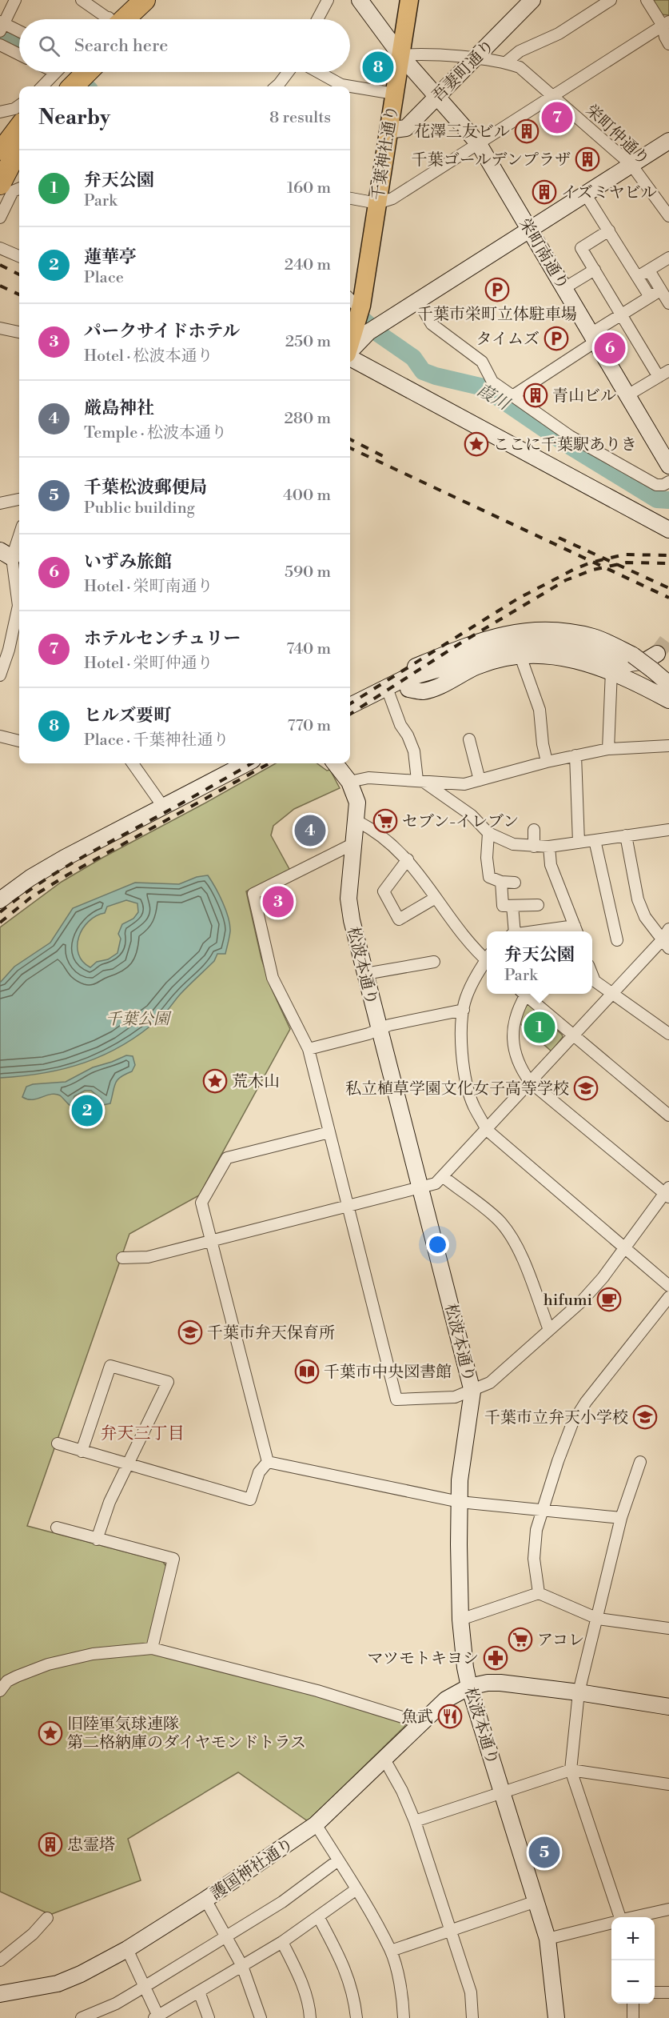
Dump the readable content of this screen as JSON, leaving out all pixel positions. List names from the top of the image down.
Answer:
{
  "streets": {
    "main road": ["千葉神社通り"],
    "street": [
      "吾妻町通り",
      "栄町仲通り",
      "栄町南通り",
      "松波本通り",
      "護国神社通り"
    ]
  },
  "crossings": [
    ["吾妻町通り", "栄町仲通り"],
    ["吾妻町通り", "千葉神社通り"],
    ["吾妻町通り", "栄町南通り"],
    ["栄町仲通り", "千葉神社通り"],
    ["栄町仲通り", "栄町南通り"],
    ["千葉神社通り", "栄町南通り"],
    ["松波本通り", "護国神社通り"]
  ],
  "districts": ["弁天三丁目"],
  "water": ["葭川"],
  "parks": ["千葉公園"],
  "places": {
    "building": [
      "花澤三友ビル",
      "千葉ゴールデンプラザ",
      "イズミヤビル",
      "青山ビル",
      "忠霊塔"
    ],
    "parking": ["千葉市栄町立体駐車場", "タイムズ"],
    "place": ["ここに千葉駅ありき", "荒木山", "旧陸軍気球連隊 第二格納庫のダイヤモンドトラス"],
    "supermarket": ["セブン-イレブン", "アコレ"],
    "school or university": ["私立植草学園文化女子高等学校", "千葉市弁天保育所", "千葉市立弁天小学校"],
    "cafe": ["hifumi"],
    "library": ["千葉市中央図書館"],
    "pharmacy": ["マツモトキヨシ"],
    "restaurant": ["魚武"]
  },
  "page": {
    "search": "Search here",
    "pins": [
      "8",
      "7",
      "6",
      "4",
      "3",
      "1",
      "2",
      "5"
    ],
    "heading": ["Nearby", "8 results"],
    "list": [
      {
        "mark": "1",
        "name": "弁天公園",
        "note": "Park",
        "value": "160 m"
      },
      {
        "mark": "2",
        "name": "蓮華亭",
        "note": "Place",
        "value": "240 m"
      },
      {
        "mark": "3",
        "name": "パークサイドホテル",
        "note": "Hotel · 松波本通り",
        "value": "250 m"
      },
      {
        "mark": "4",
        "name": "厳島神社",
        "note": "Temple · 松波本通り",
        "value": "280 m"
      },
      {
        "mark": "5",
        "name": "千葉松波郵便局",
        "note": "Public building",
        "value": "400 m"
      },
      {
        "mark": "6",
        "name": "いずみ旅館",
        "note": "Hotel · 栄町南通り",
        "value": "590 m"
      },
      {
        "mark": "7",
        "name": "ホテルセンチュリー",
        "note": "Hotel · 栄町仲通り",
        "value": "740 m"
      },
      {
        "mark": "8",
        "name": "ヒルズ要町",
        "note": "Place · 千葉神社通り",
        "value": "770 m"
      }
    ],
    "popup": ["弁天公園", "Park"],
    "map_buttons": ["+", "−"]
  }
}
